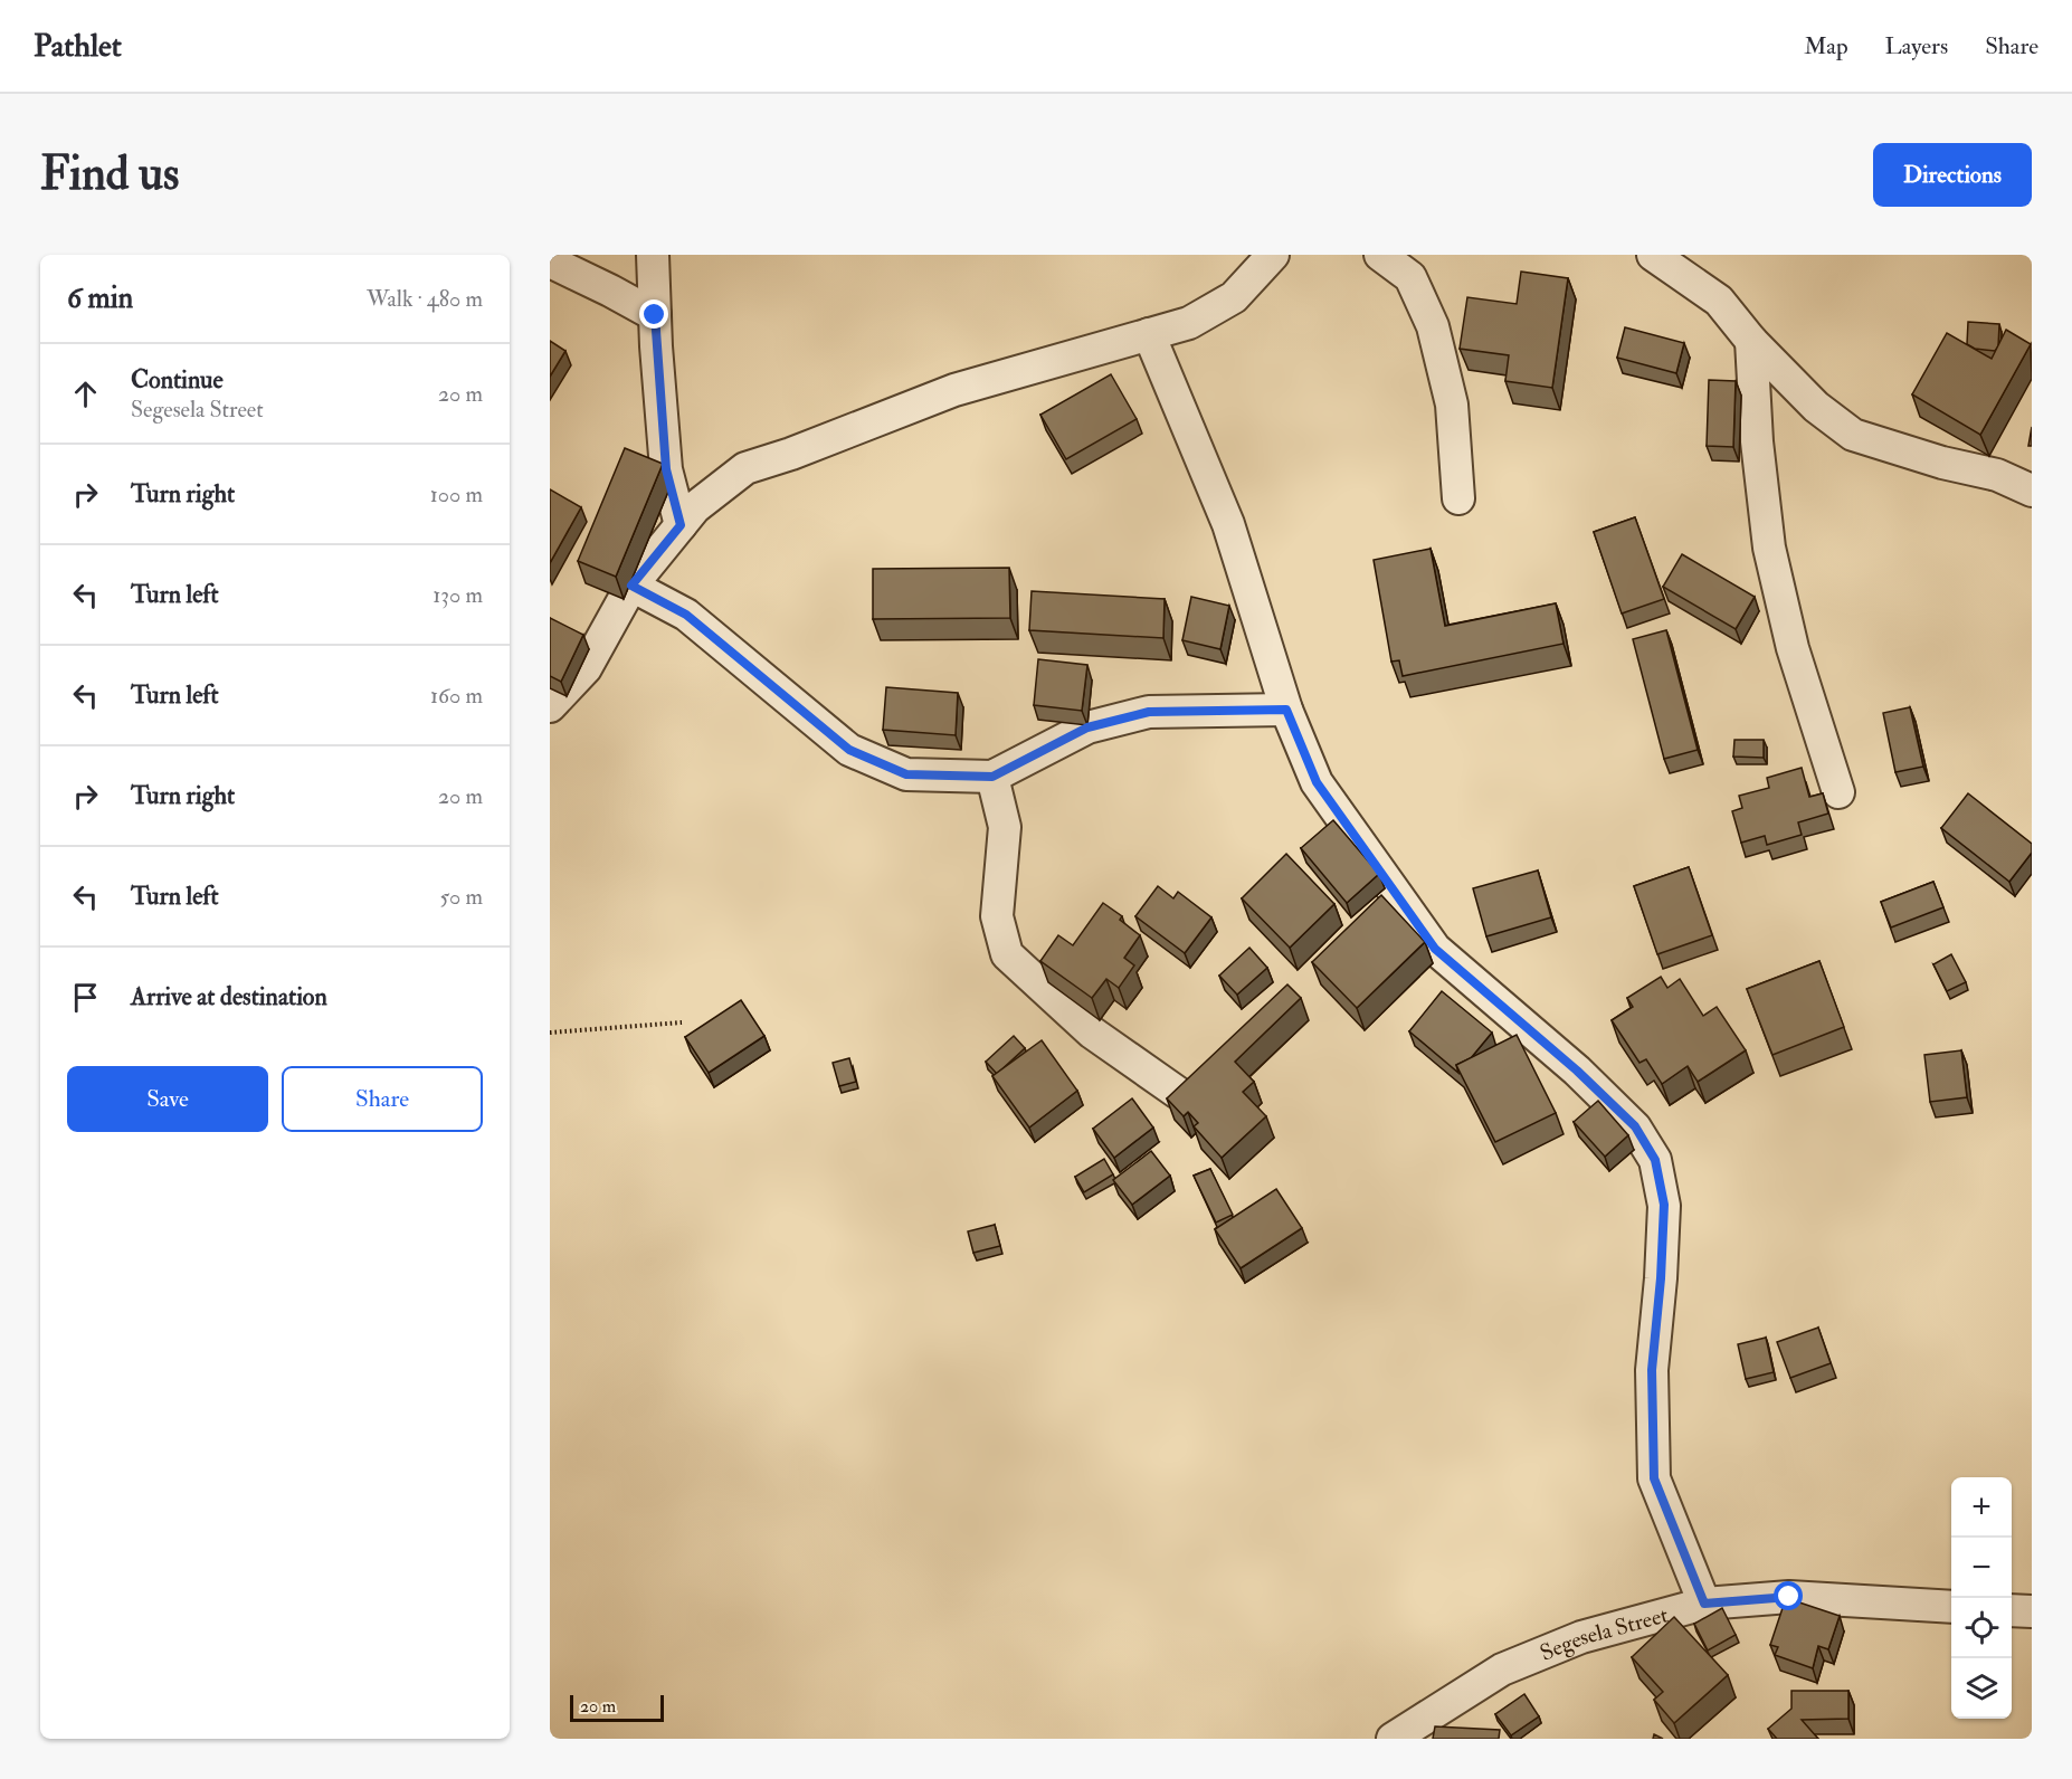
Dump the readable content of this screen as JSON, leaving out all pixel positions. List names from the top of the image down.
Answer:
{
  "streets": {
    "street": ["Segesela Street"]
  },
  "scale_bar": "20 m",
  "page": {
    "header": "Pathlet",
    "nav": ["Map", "Layers", "Share"],
    "buttons": [
      "Directions",
      ["Save", "Share"]
    ],
    "title": "Find us",
    "heading": ["6 min", "Walk · 480 m"],
    "list": [
      ["Continue", "Segesela Street", "20 m"],
      ["Turn right", "100 m"],
      ["Turn left", "130 m"],
      ["Turn left", "160 m"],
      ["Turn right", "20 m"],
      ["Turn left", "50 m"],
      "Arrive at destination"
    ],
    "map_buttons": ["+", "−"],
    "scale": "20 m"
  }
}
